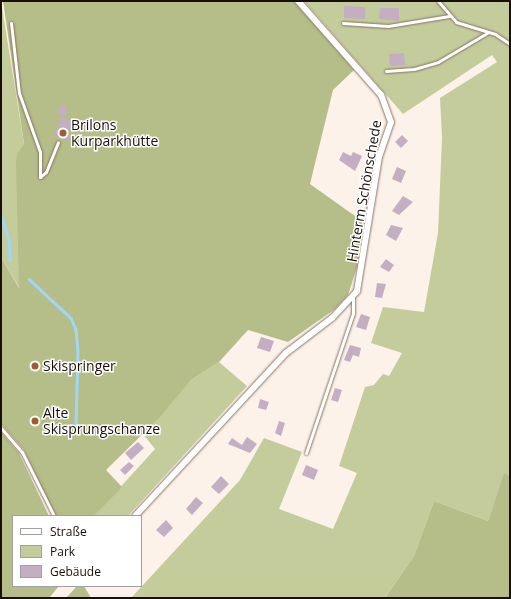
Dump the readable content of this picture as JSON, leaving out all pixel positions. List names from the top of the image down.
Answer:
{
  "streets": {
    "street": ["Hinterm Schönschede"]
  },
  "places": ["Brilons Kurparkhütte", "Skispringer", "Alte Skisprungschanze"],
  "legend": ["Straße", "Park", "Gebäude"]
}
